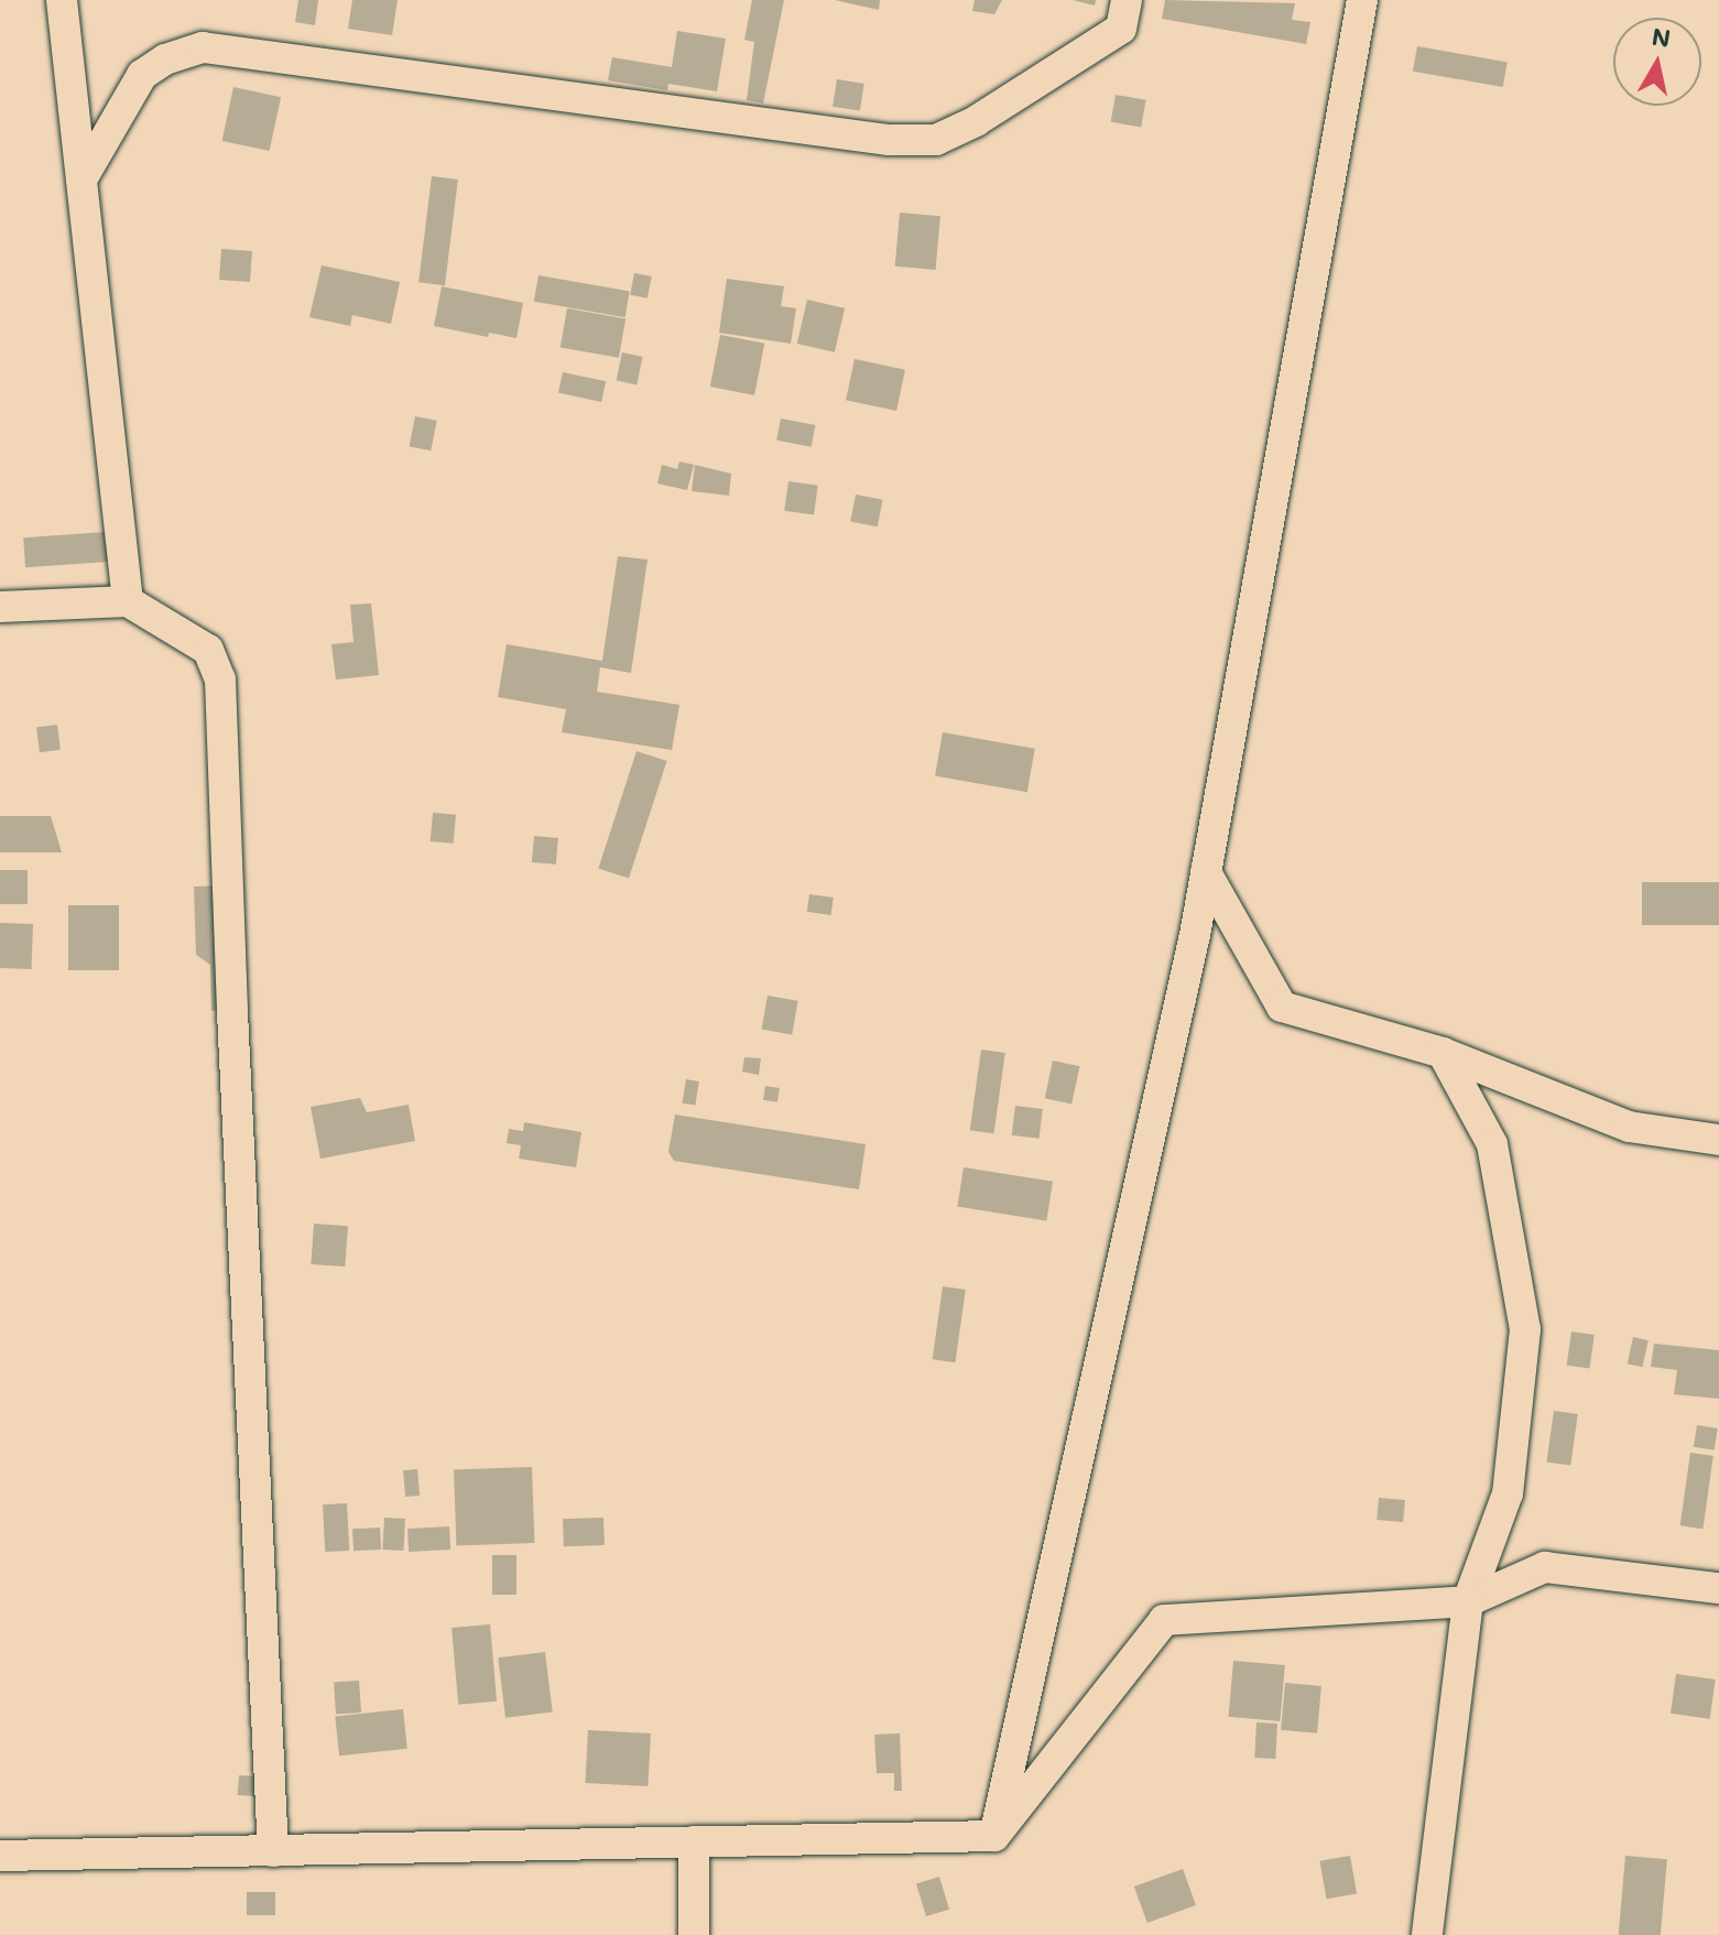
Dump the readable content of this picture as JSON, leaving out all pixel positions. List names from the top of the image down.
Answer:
{
  "north": "top"
}
